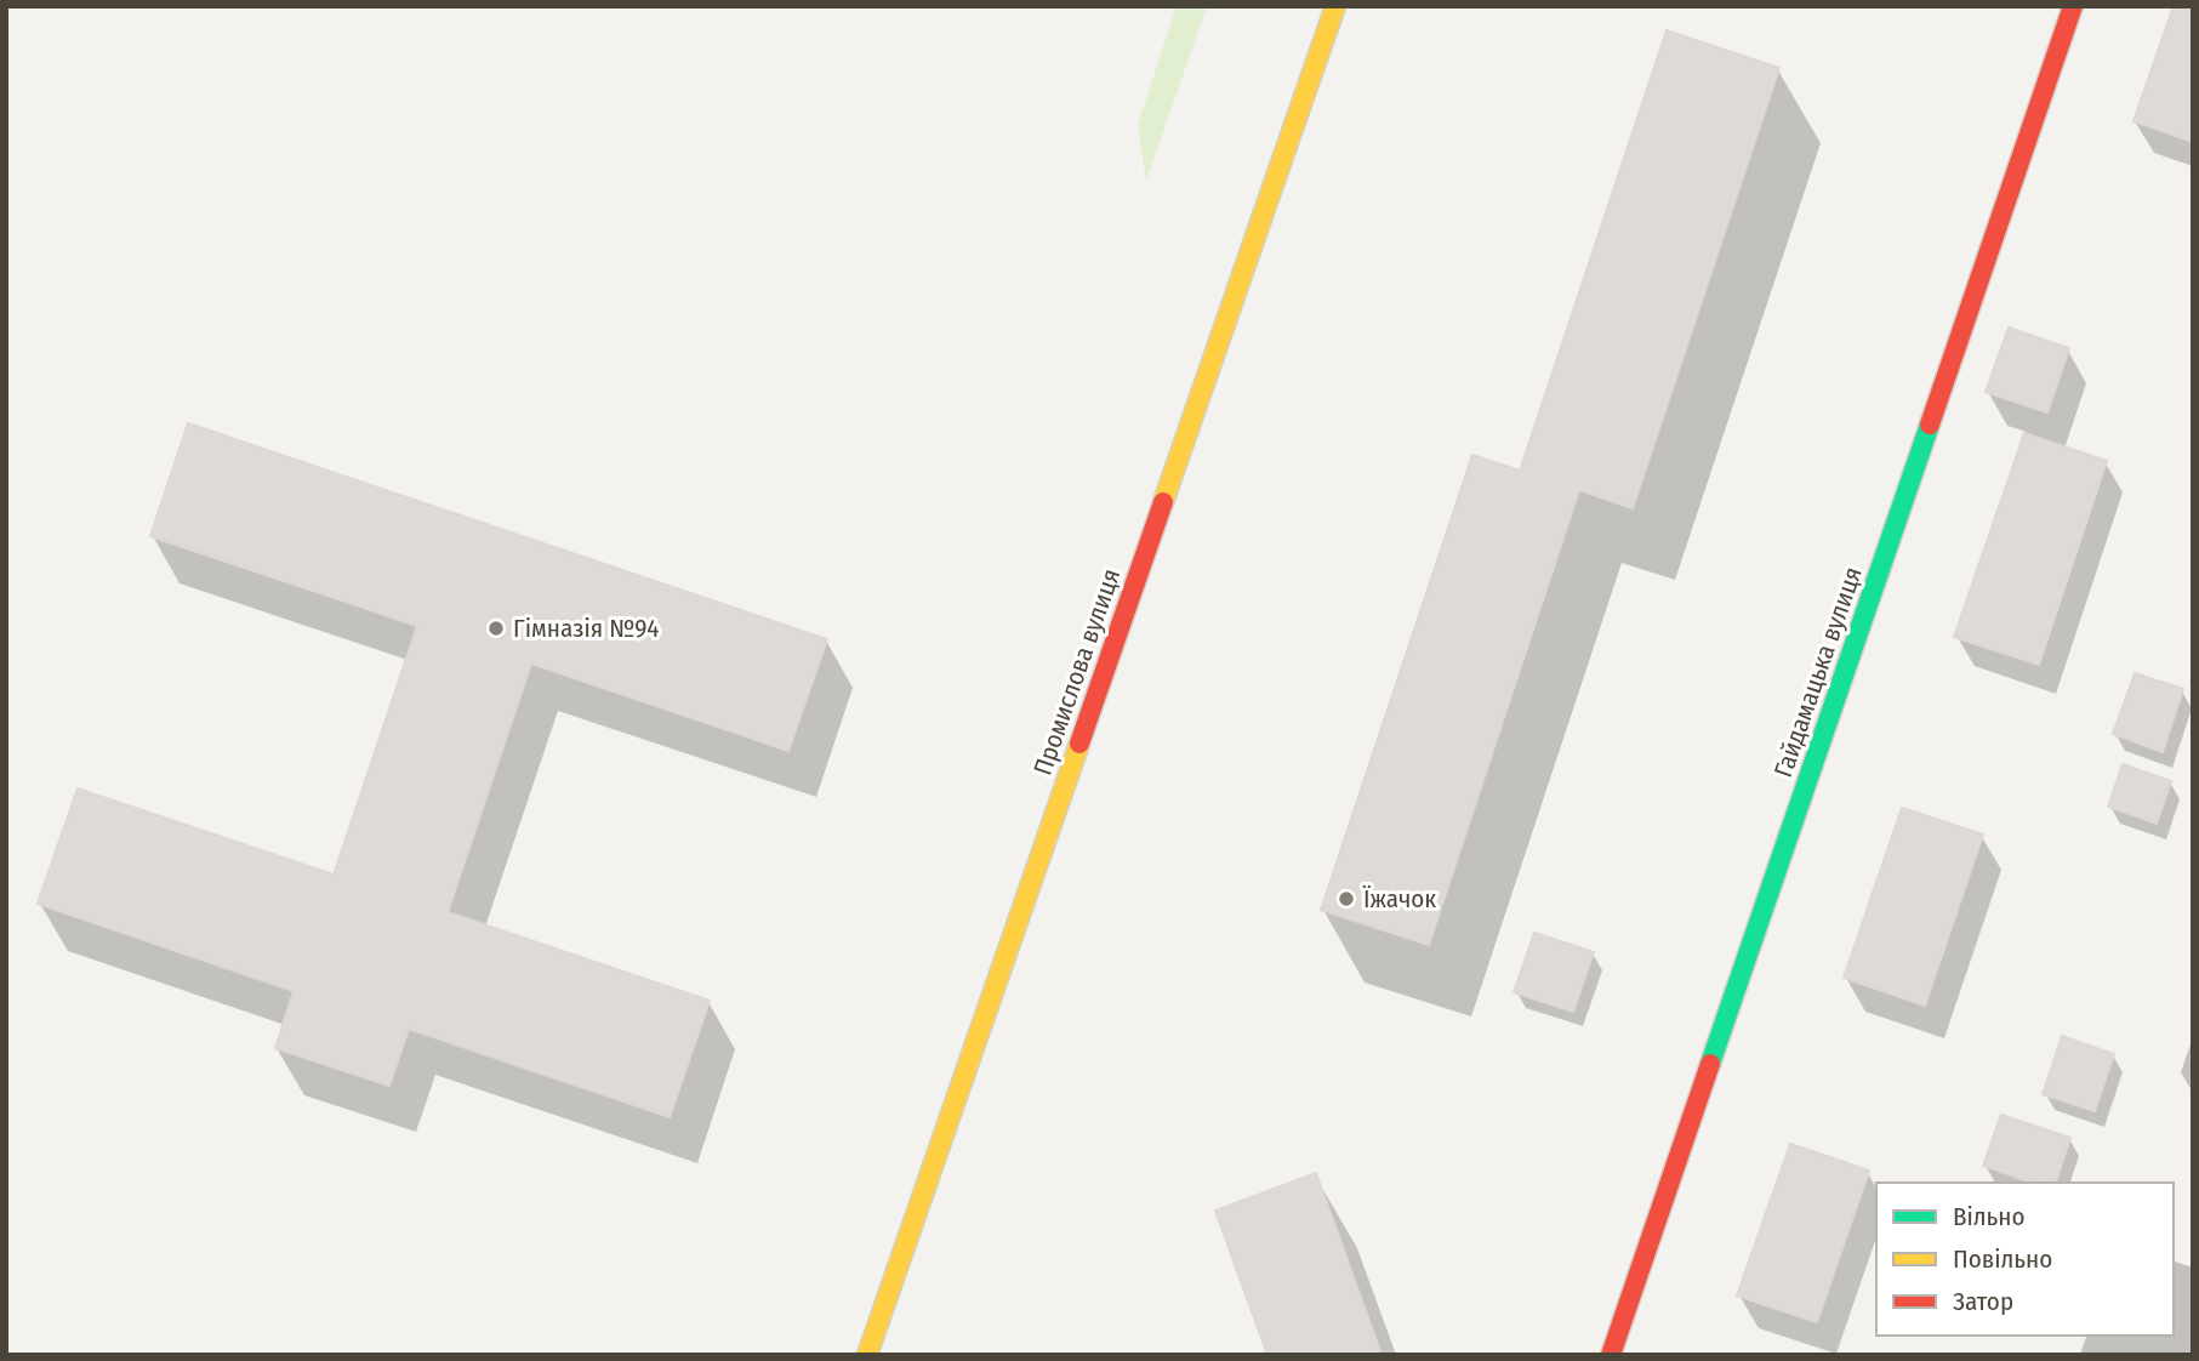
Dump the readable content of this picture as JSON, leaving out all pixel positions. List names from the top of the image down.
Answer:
{
  "streets": {
    "street": ["Промислова вулиця", "Гайдамацька вулиця"]
  },
  "places": ["Гімназія №94", "Їжачок"],
  "legend": ["Вільно", "Повільно", "Затор"]
}
